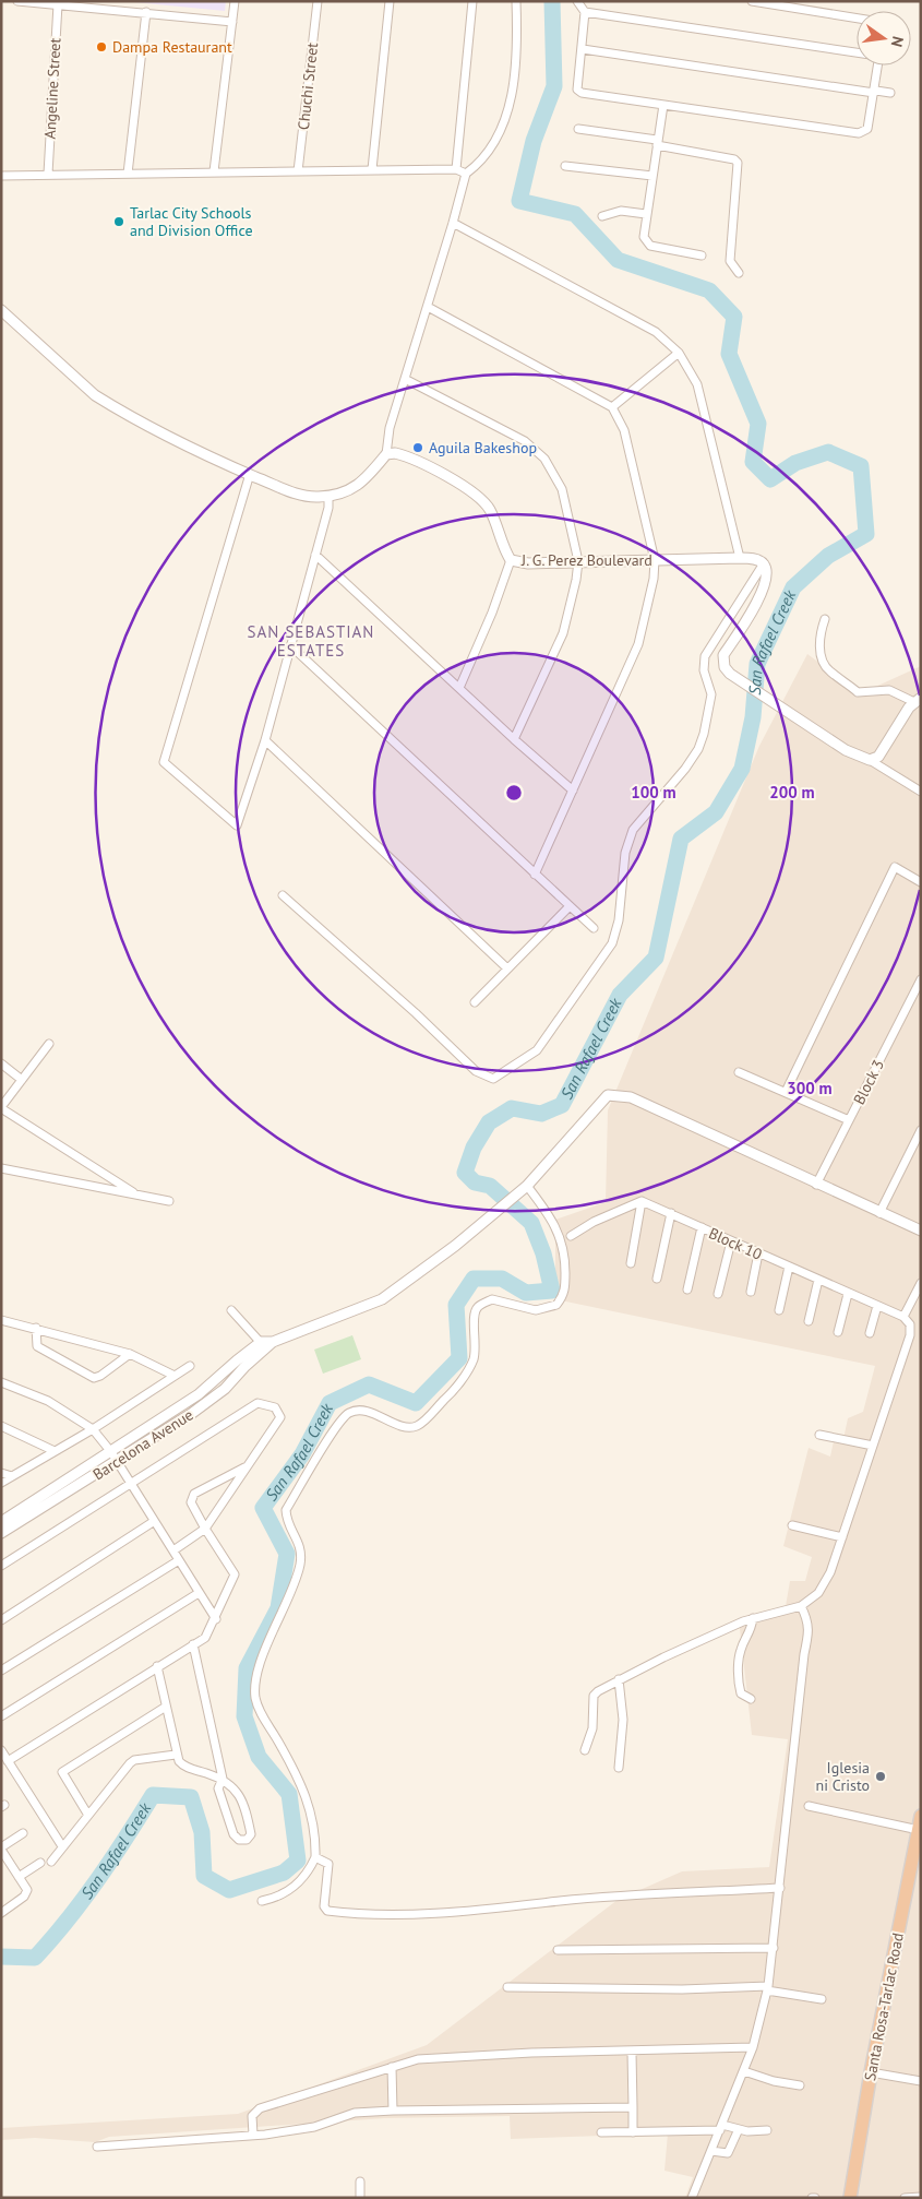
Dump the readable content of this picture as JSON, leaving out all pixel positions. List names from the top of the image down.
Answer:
{
  "streets": {
    "highway": ["Santa Rosa-Tarlac Road"],
    "street": [
      "Chuchi Street",
      "Angeline Street",
      "J. G. Perez Boulevard",
      "Block 3",
      "Block 10",
      "Barcelona Avenue"
    ]
  },
  "crossings": [
    ["Block 3", "Barcelona Avenue"]
  ],
  "districts": ["SAN SEBASTIAN ESTATES"],
  "water": ["San Rafael Creek"],
  "places": [
    "Dampa Restaurant",
    "Tarlac City Schools and Division Office",
    "Aguila Bakeshop",
    "Iglesia ni Cristo"
  ],
  "north": "right",
  "rings": ["100 m", "200 m", "300 m"]
}
